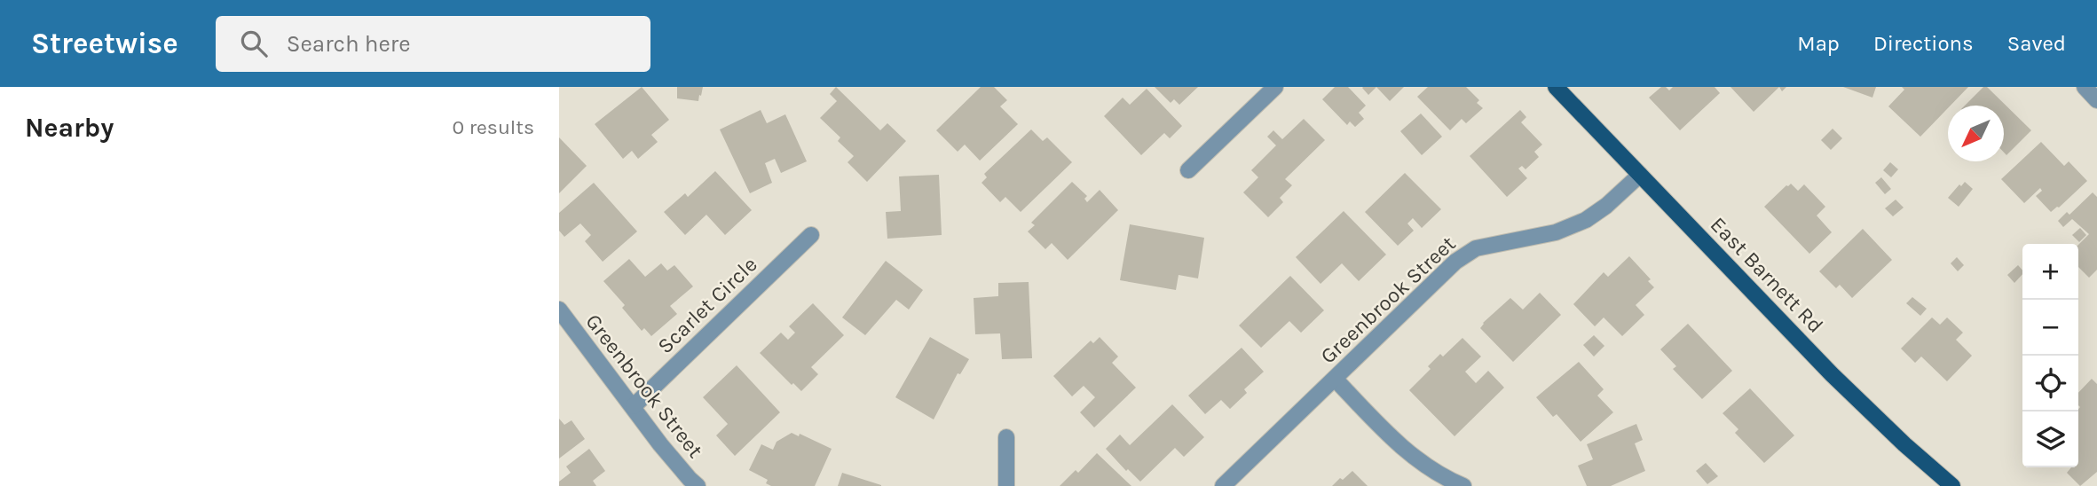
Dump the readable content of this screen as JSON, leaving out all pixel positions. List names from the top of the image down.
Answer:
{
  "streets": {
    "main road": ["East Barnett Rd"],
    "street": ["Greenbrook Street", "Scarlet Circle"]
  },
  "crossings": [
    ["East Barnett Rd", "Greenbrook Street"],
    ["Greenbrook Street", "Scarlet Circle"]
  ],
  "north": "bottom left",
  "page": {
    "header": "Streetwise",
    "search": "Search here",
    "nav": ["Map", "Directions", "Saved"],
    "heading": ["Nearby", "0 results"],
    "map_buttons": ["+", "−"]
  }
}
